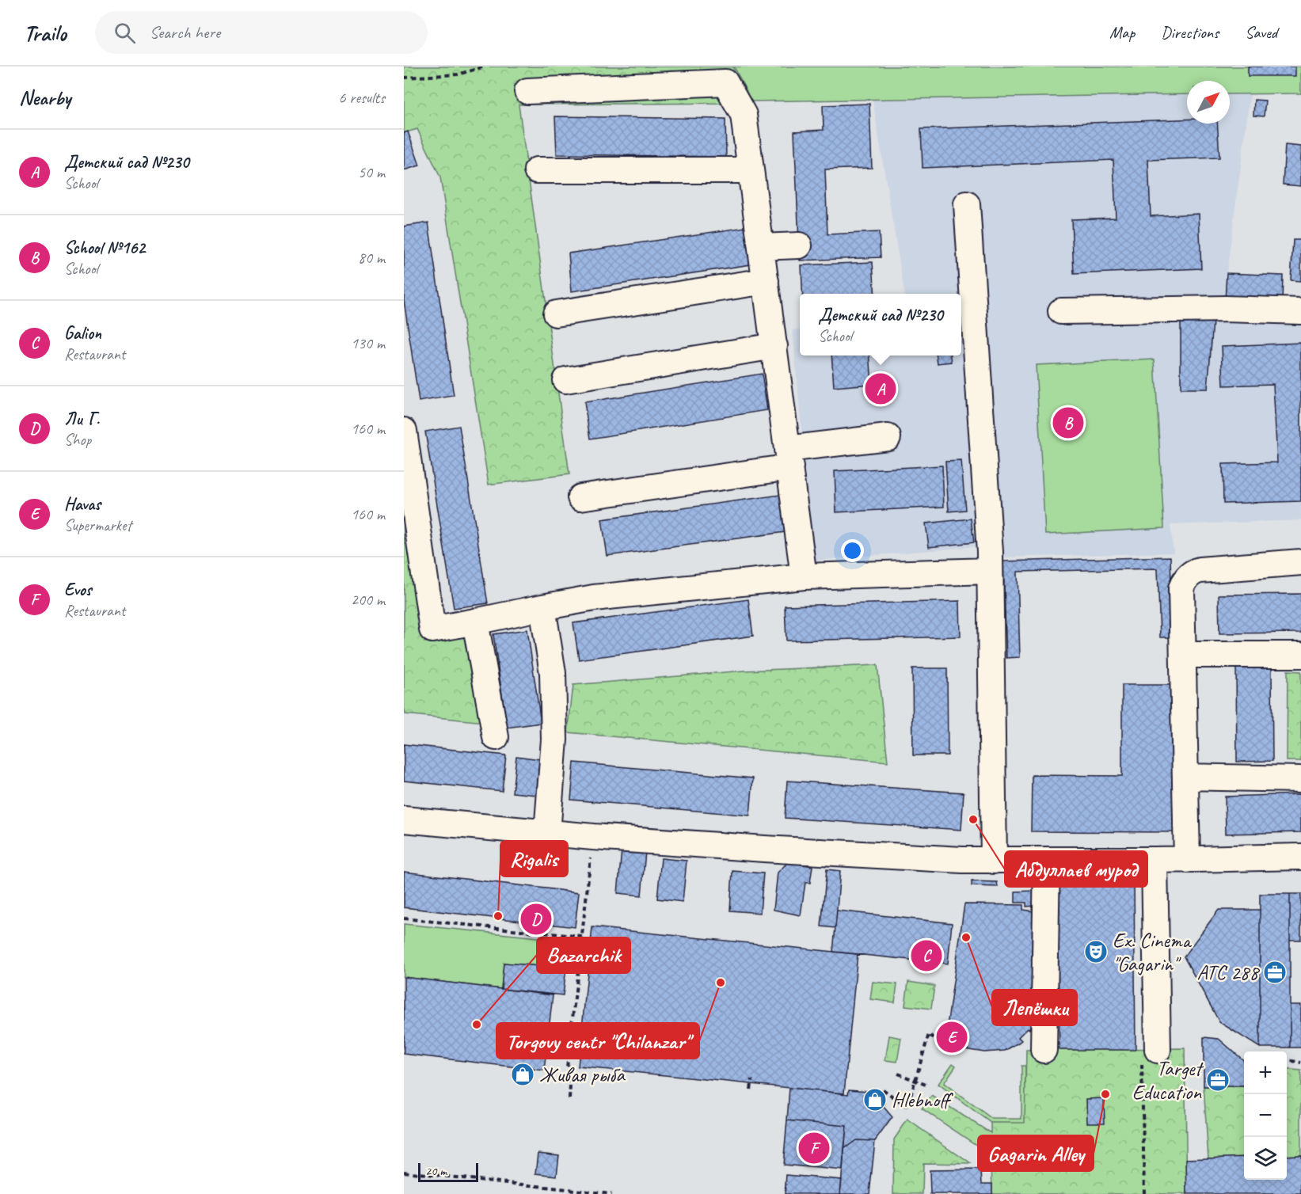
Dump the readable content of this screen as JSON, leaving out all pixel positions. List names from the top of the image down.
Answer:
{
  "places": {
    "other": [
      "Абдуллаев мурод",
      "Rigalis",
      "Лепёшки",
      "Torgovy centr \"Сhilanzar\"",
      "Bazarchik",
      "Gagarin Alley"
    ],
    "theatre": ["Ex. Cinema \"Gagarin\""],
    "office": ["АТС 288", "Target Education"],
    "shop": ["Живая рыба", "Hlebnoff"]
  },
  "scale_bar": "20 m",
  "north": "top right",
  "page": {
    "header": "Trailo",
    "search": "Search here",
    "nav": ["Map", "Directions", "Saved"],
    "heading": ["Nearby", "6 results"],
    "list": [
      {
        "mark": "A",
        "name": "Детский сад №230",
        "note": "School",
        "value": "50 m"
      },
      {
        "mark": "B",
        "name": "School №162",
        "note": "School",
        "value": "80 m"
      },
      {
        "mark": "C",
        "name": "Galion",
        "note": "Restaurant",
        "value": "130 m"
      },
      {
        "mark": "D",
        "name": "Ли Г.",
        "note": "Shop",
        "value": "160 m"
      },
      {
        "mark": "E",
        "name": "Havas",
        "note": "Supermarket",
        "value": "160 m"
      },
      {
        "mark": "F",
        "name": "Evos",
        "note": "Restaurant",
        "value": "200 m"
      }
    ],
    "popup": ["Детский сад №230", "School"],
    "pins": [
      "A",
      "B",
      "D",
      "C",
      "E",
      "F"
    ],
    "map_buttons": ["+", "−"],
    "scale": "20 m"
  }
}
